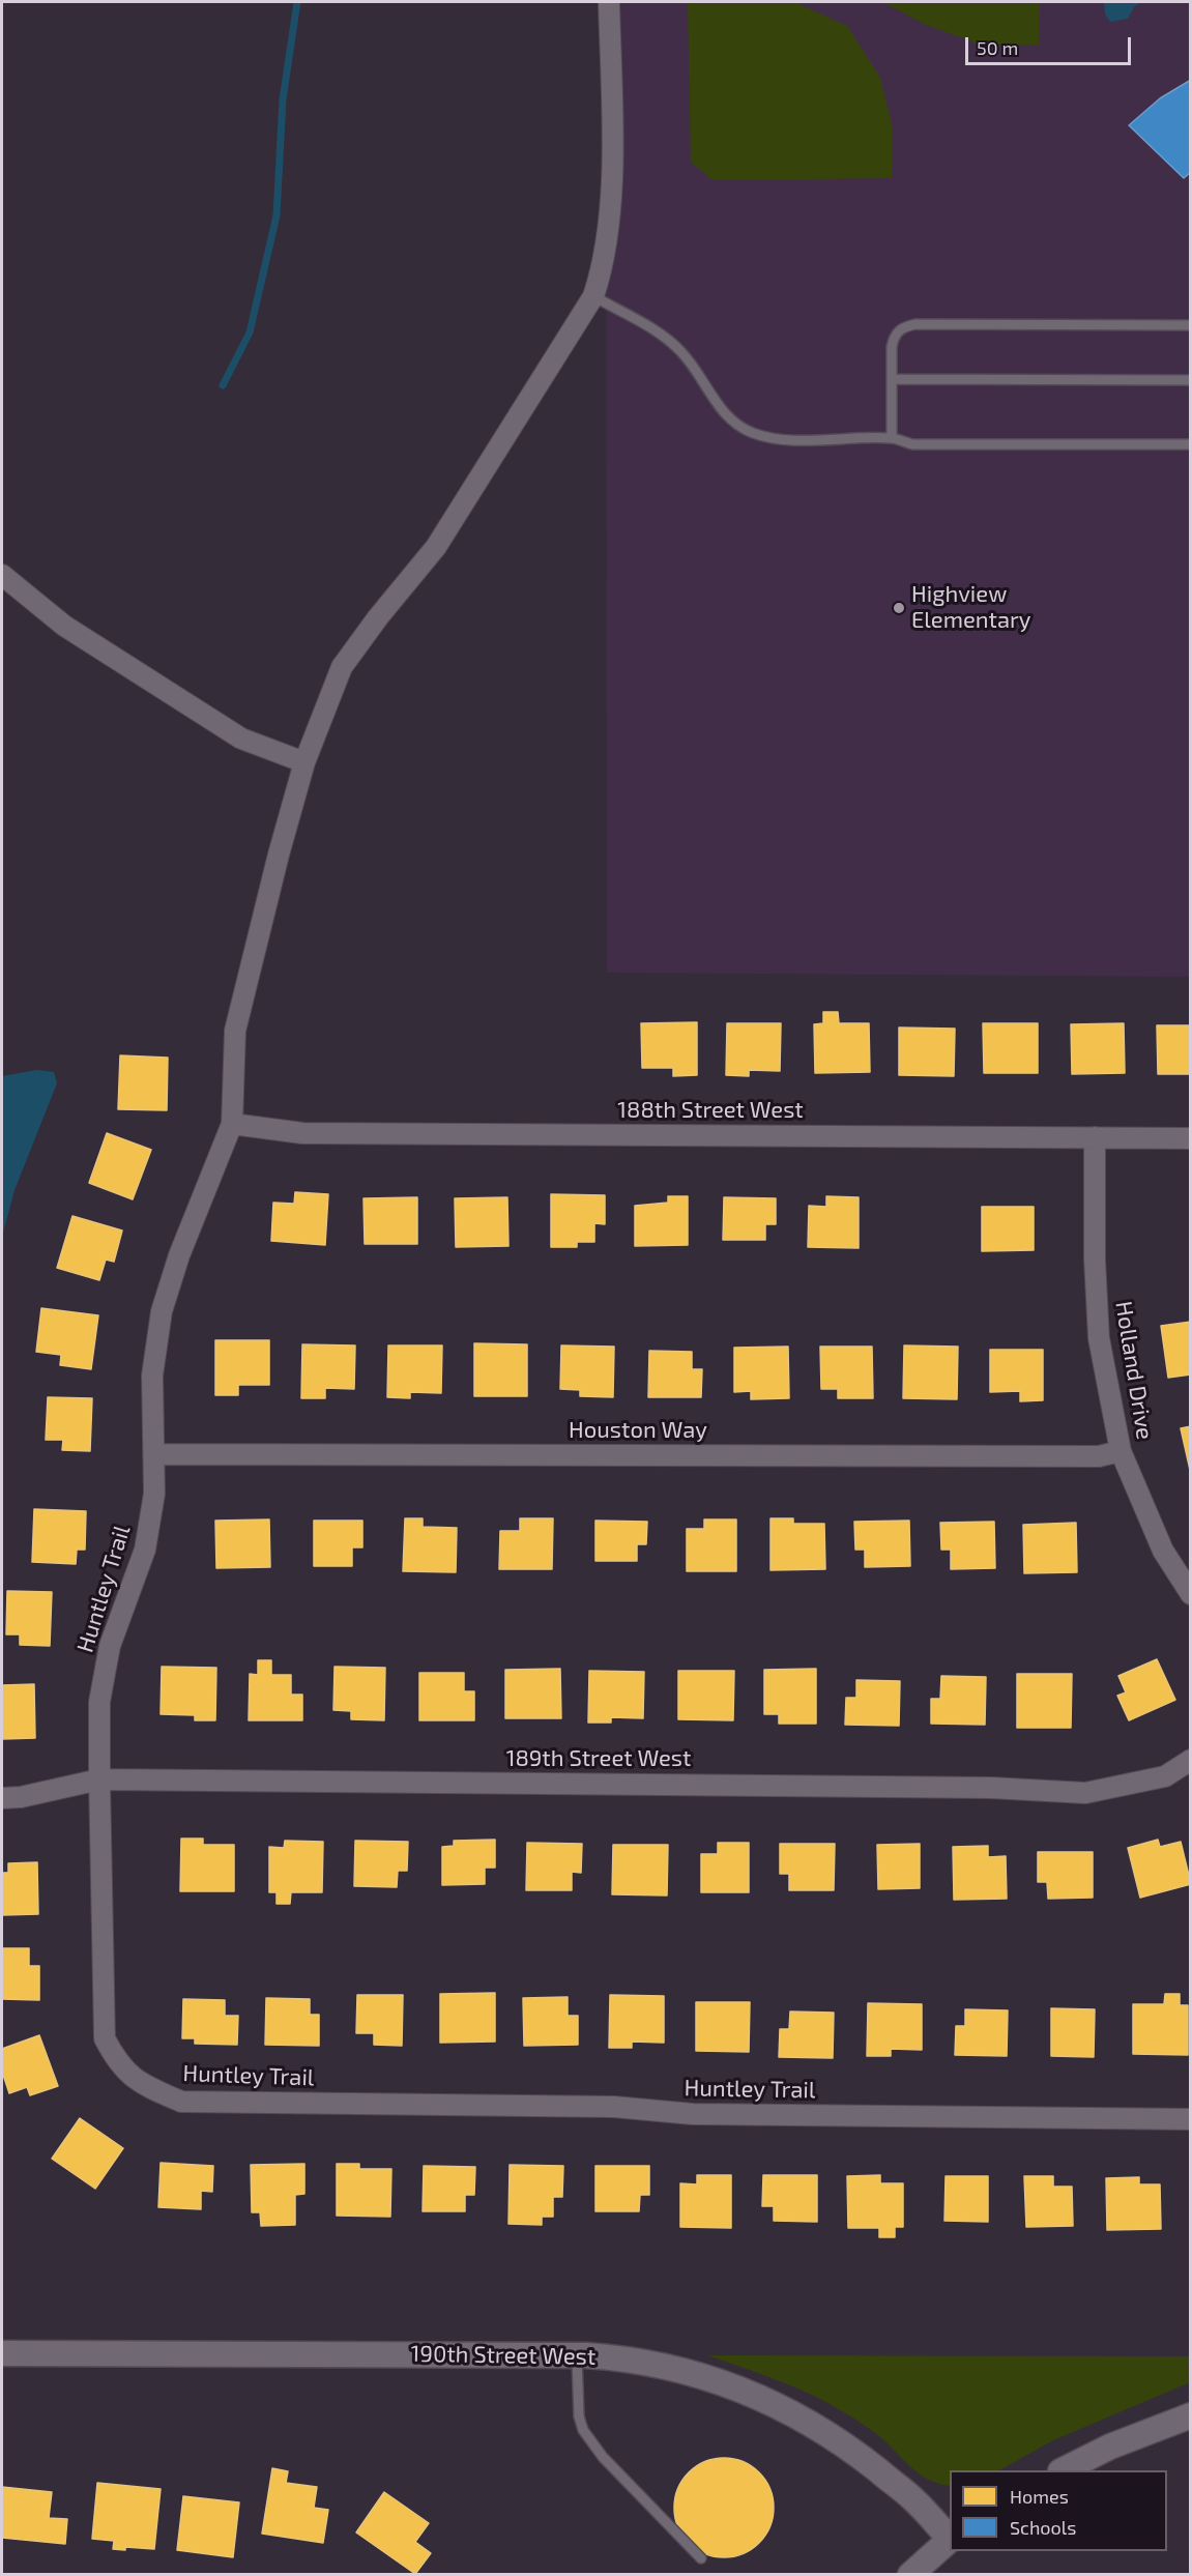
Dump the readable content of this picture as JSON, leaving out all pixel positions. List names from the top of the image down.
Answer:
{
  "streets": {
    "street": [
      "188th Street West",
      "Holland Drive",
      "Houston Way",
      "Huntley Trail",
      "189th Street West",
      "190th Street West"
    ]
  },
  "crossings": [
    ["188th Street West", "Holland Drive"],
    ["188th Street West", "Huntley Trail"],
    ["Holland Drive", "Houston Way"],
    ["Houston Way", "Huntley Trail"],
    ["Huntley Trail", "189th Street West"]
  ],
  "places": ["Highview Elementary"],
  "legend": ["Homes", "Schools"],
  "scale_bar": "50 m"
}
